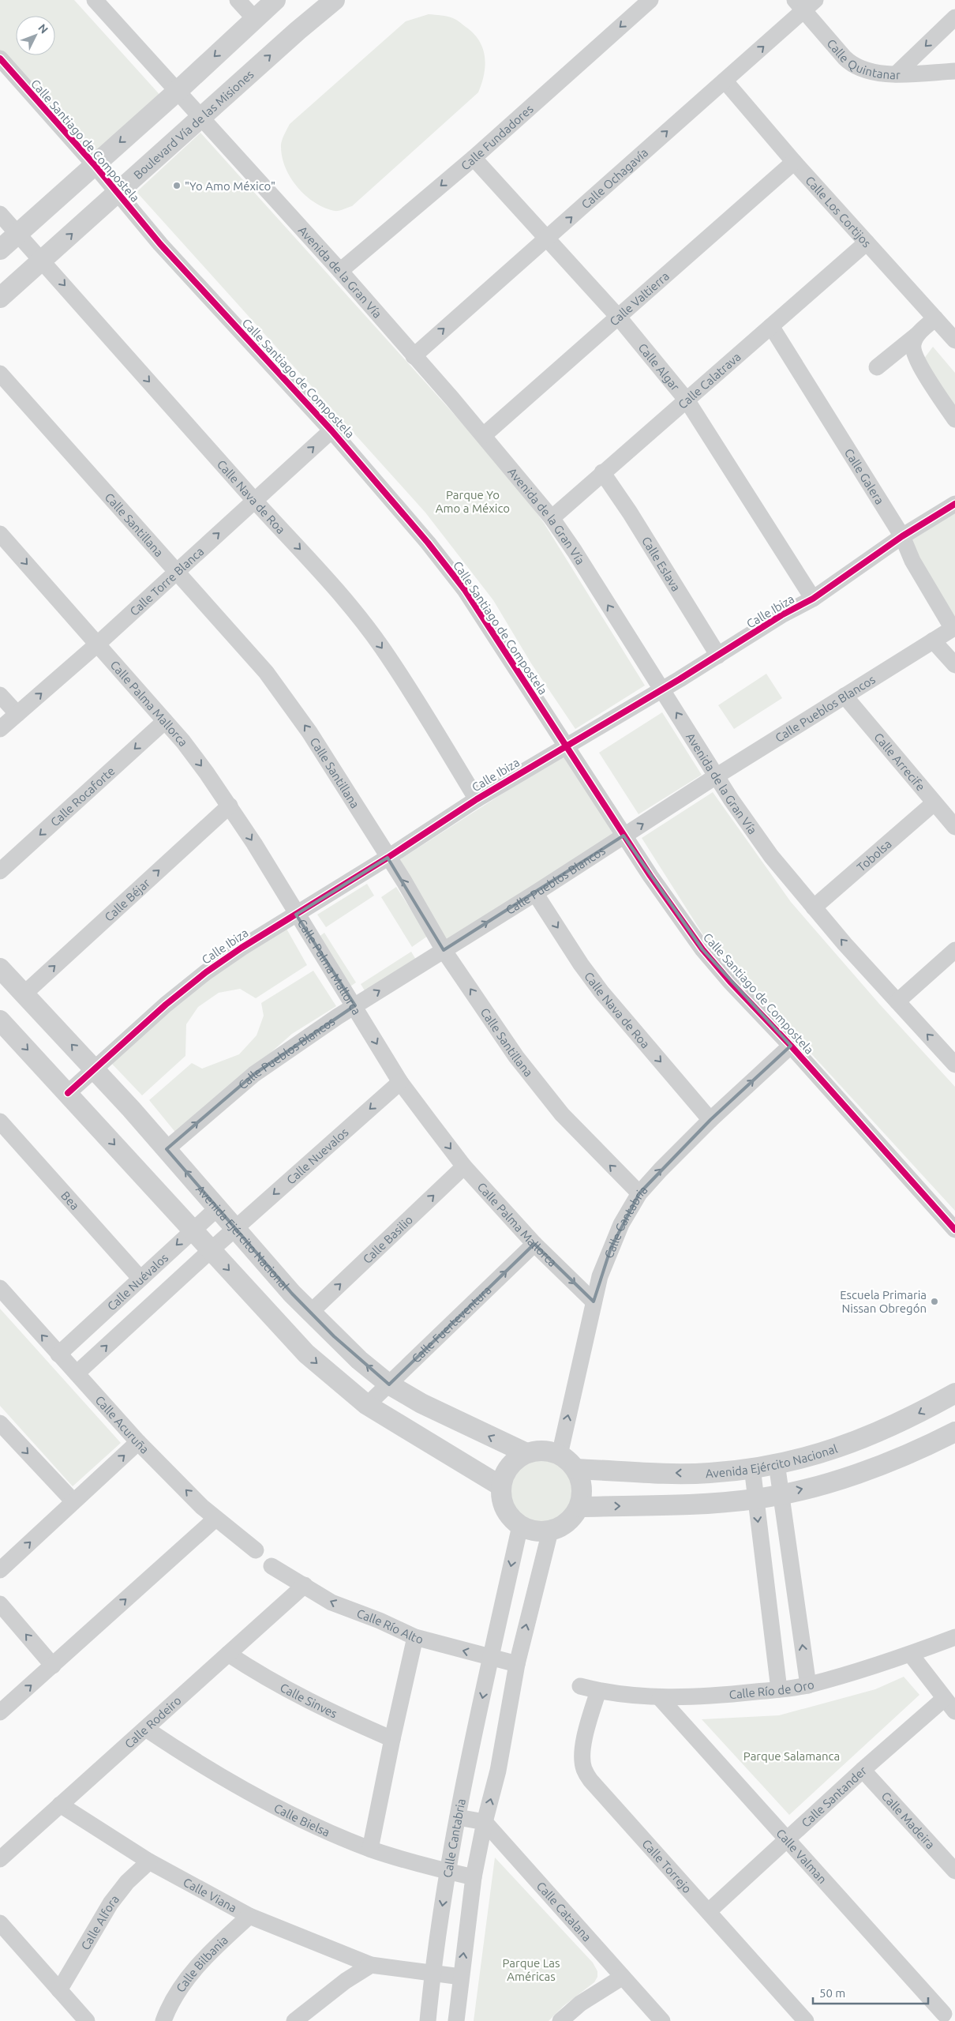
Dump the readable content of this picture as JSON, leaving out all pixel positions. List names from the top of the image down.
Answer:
{
  "streets": {
    "street": [
      "Calle Quintanar",
      "Boulevard Vía de las Misiones",
      "Calle Fundadores",
      "Calle Santiago de Compostela",
      "Calle Ochagavía",
      "Calle Los Cortijos",
      "Avenida de la Gran Vía",
      "Calle Valtierra",
      "Calle Algar",
      "Calle Calatrava",
      "Calle Galera",
      "Calle Nava de Roa",
      "Calle Santillana",
      "Calle Eslava",
      "Calle Torre Blanca",
      "Calle Ibiza",
      "Calle Palma Mallorca",
      "Calle Pueblos Blancos",
      "Calle Arrecife",
      "Calle Rocaforte",
      "Tobolsa",
      "Calle Béjar",
      "Calle Nuevalos",
      "Bea",
      "Calle Cantabria",
      "Avenida Ejército Nacional",
      "Calle Basilio",
      "Calle Nuévalos",
      "Calle Fuerteventura",
      "Calle Acuruña",
      "Calle Río Alto",
      "Calle Río de Oro",
      "Calle Sinves",
      "Calle Rodeiro",
      "Calle Santander",
      "Calle Bielsa",
      "Calle Madeira",
      "Calle Valman",
      "Calle Torrejo",
      "Calle Viana",
      "Calle Catalana",
      "Calle Alfora",
      "Calle Bilbania"
    ]
  },
  "crossings": [
    ["Calle Quintanar", "Calle Ochagavía"],
    ["Boulevard Vía de las Misiones", "Calle Santiago de Compostela"],
    ["Boulevard Vía de las Misiones", "Avenida de la Gran Vía"],
    ["Boulevard Vía de las Misiones", "Calle Nava de Roa"],
    ["Calle Fundadores", "Avenida de la Gran Vía"],
    ["Calle Fundadores", "Calle Algar"],
    ["Calle Santiago de Compostela", "Calle Torre Blanca"],
    ["Calle Santiago de Compostela", "Calle Ibiza"],
    ["Calle Santiago de Compostela", "Calle Pueblos Blancos"],
    ["Calle Santiago de Compostela", "Calle Cantabria"],
    ["Calle Ochagavía", "Calle Los Cortijos"],
    ["Calle Ochagavía", "Avenida de la Gran Vía"],
    ["Calle Ochagavía", "Calle Algar"],
    ["Calle Los Cortijos", "Calle Valtierra"],
    ["Calle Los Cortijos", "Calle Calatrava"],
    ["Avenida de la Gran Vía", "Calle Valtierra"],
    ["Avenida de la Gran Vía", "Calle Calatrava"],
    ["Avenida de la Gran Vía", "Calle Ibiza"],
    ["Avenida de la Gran Vía", "Calle Pueblos Blancos"],
    ["Avenida de la Gran Vía", "Tobolsa"],
    ["Calle Valtierra", "Calle Algar"],
    ["Calle Algar", "Calle Calatrava"],
    ["Calle Algar", "Calle Ibiza"],
    ["Calle Calatrava", "Calle Galera"],
    ["Calle Calatrava", "Calle Eslava"],
    ["Calle Galera", "Calle Ibiza"],
    ["Calle Galera", "Calle Pueblos Blancos"],
    ["Calle Nava de Roa", "Calle Torre Blanca"],
    ["Calle Nava de Roa", "Calle Ibiza"],
    ["Calle Nava de Roa", "Calle Pueblos Blancos"],
    ["Calle Nava de Roa", "Calle Cantabria"],
    ["Calle Santillana", "Calle Torre Blanca"],
    ["Calle Santillana", "Calle Ibiza"],
    ["Calle Santillana", "Calle Pueblos Blancos"],
    ["Calle Santillana", "Calle Cantabria"],
    ["Calle Eslava", "Calle Ibiza"],
    ["Calle Torre Blanca", "Calle Palma Mallorca"],
    ["Calle Ibiza", "Calle Palma Mallorca"],
    ["Calle Ibiza", "Avenida Ejército Nacional"],
    ["Calle Palma Mallorca", "Calle Pueblos Blancos"],
    ["Calle Palma Mallorca", "Calle Rocaforte"],
    ["Calle Palma Mallorca", "Calle Béjar"],
    ["Calle Palma Mallorca", "Calle Nuevalos"],
    ["Calle Palma Mallorca", "Calle Cantabria"],
    ["Calle Palma Mallorca", "Calle Basilio"],
    ["Calle Palma Mallorca", "Calle Fuerteventura"],
    ["Calle Pueblos Blancos", "Calle Arrecife"],
    ["Calle Pueblos Blancos", "Avenida Ejército Nacional"],
    ["Calle Arrecife", "Tobolsa"],
    ["Calle Béjar", "Avenida Ejército Nacional"],
    ["Calle Nuevalos", "Avenida Ejército Nacional"],
    ["Bea", "Calle Nuévalos"],
    ["Calle Cantabria", "Avenida Ejército Nacional"],
    ["Calle Cantabria", "Calle Río Alto"],
    ["Calle Cantabria", "Calle Bielsa"],
    ["Calle Cantabria", "Calle Viana"],
    ["Avenida Ejército Nacional", "Calle Basilio"],
    ["Avenida Ejército Nacional", "Calle Nuévalos"],
    ["Avenida Ejército Nacional", "Calle Fuerteventura"],
    ["Calle Nuévalos", "Calle Acuruña"],
    ["Calle Río Alto", "Calle Rodeiro"],
    ["Calle Río de Oro", "Calle Valman"],
    ["Calle Río de Oro", "Calle Torrejo"],
    ["Calle Sinves", "Calle Rodeiro"],
    ["Calle Rodeiro", "Calle Bielsa"],
    ["Calle Rodeiro", "Calle Viana"],
    ["Calle Santander", "Calle Madeira"],
    ["Calle Santander", "Calle Valman"],
    ["Calle Santander", "Calle Torrejo"],
    ["Calle Viana", "Calle Alfora"],
    ["Calle Viana", "Calle Bilbania"]
  ],
  "one_way": [
    "Calle Fundadores",
    "Calle Ochagavía",
    "Avenida de la Gran Vía",
    "Calle Nava de Roa",
    "Calle Santillana",
    "Calle Torre Blanca",
    "Calle Palma Mallorca",
    "Calle Pueblos Blancos",
    "Calle Rocaforte",
    "Calle Béjar",
    "Calle Nuevalos",
    "Calle Basilio",
    "Calle Fuerteventura",
    "Calle Acuruña",
    "Calle Río Alto"
  ],
  "parks": ["Parque Yo Amo a México", "Parque Salamanca", "Parque Las Américas"],
  "places": ["\"Yo Amo México\"", "Escuela Primaria Nissan Obregón"],
  "scale_bar": "50 m",
  "north": "top right"
}
